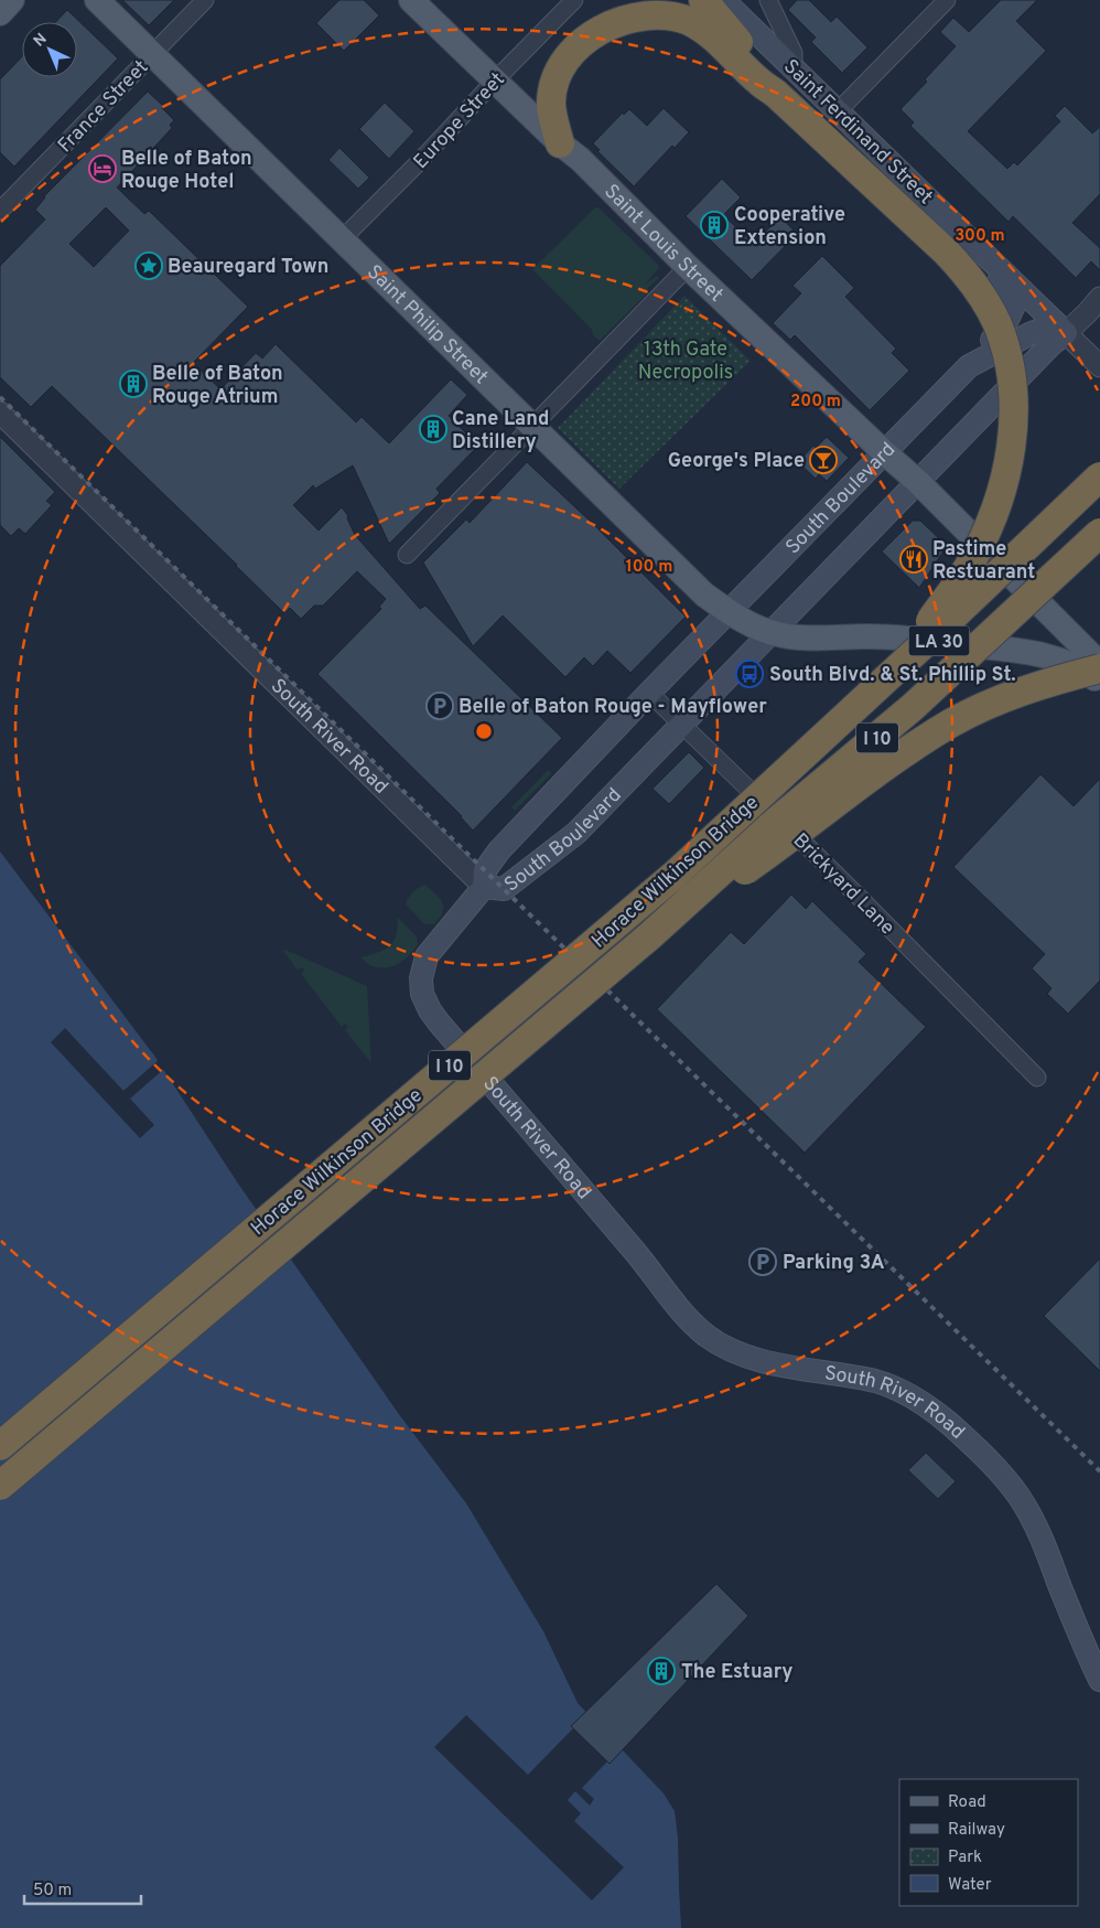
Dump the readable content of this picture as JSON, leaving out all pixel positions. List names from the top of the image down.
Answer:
{
  "streets": {
    "highway": ["I 10", "Horace Wilkinson Bridge"],
    "main road": [
      "Saint Ferdinand Street",
      "Saint Louis Street",
      "Saint Philip Street",
      "South Boulevard",
      "LA 30",
      "South River Road"
    ],
    "street": ["France Street", "Europe Street", "Brickyard Lane"]
  },
  "crossings": [
    ["France Street", "Saint Philip Street"],
    ["Europe Street", "Saint Louis Street"],
    ["Europe Street", "Saint Philip Street"],
    ["Saint Ferdinand Street", "South Boulevard"],
    ["Saint Louis Street", "South Boulevard"],
    ["Saint Philip Street", "South Boulevard"],
    ["Saint Philip Street", "LA 30"],
    ["South Boulevard", "LA 30"],
    ["South Boulevard", "South River Road"],
    ["South Boulevard", "Brickyard Lane"],
    ["I 10", "Horace Wilkinson Bridge"]
  ],
  "parks": ["13th Gate Necropolis"],
  "places": {
    "hotel": ["Belle of Baton Rouge Hotel"],
    "building": [
      "Cooperative Extension",
      "Belle of Baton Rouge Atrium",
      "Cane Land Distillery",
      "The Estuary"
    ],
    "place": ["Beauregard Town"],
    "bar": ["George's Place"],
    "restaurant": ["Pastime Restuarant"],
    "bus stop": ["South Blvd. & St. Phillip St."],
    "parking": ["Belle of Baton Rouge - Mayflower", "Parking 3A"]
  },
  "legend": [
    "Road",
    "Railway",
    "Park",
    "Water"
  ],
  "scale_bar": "50 m",
  "north": "top left",
  "rings": ["300 m", "200 m", "100 m"]
}
